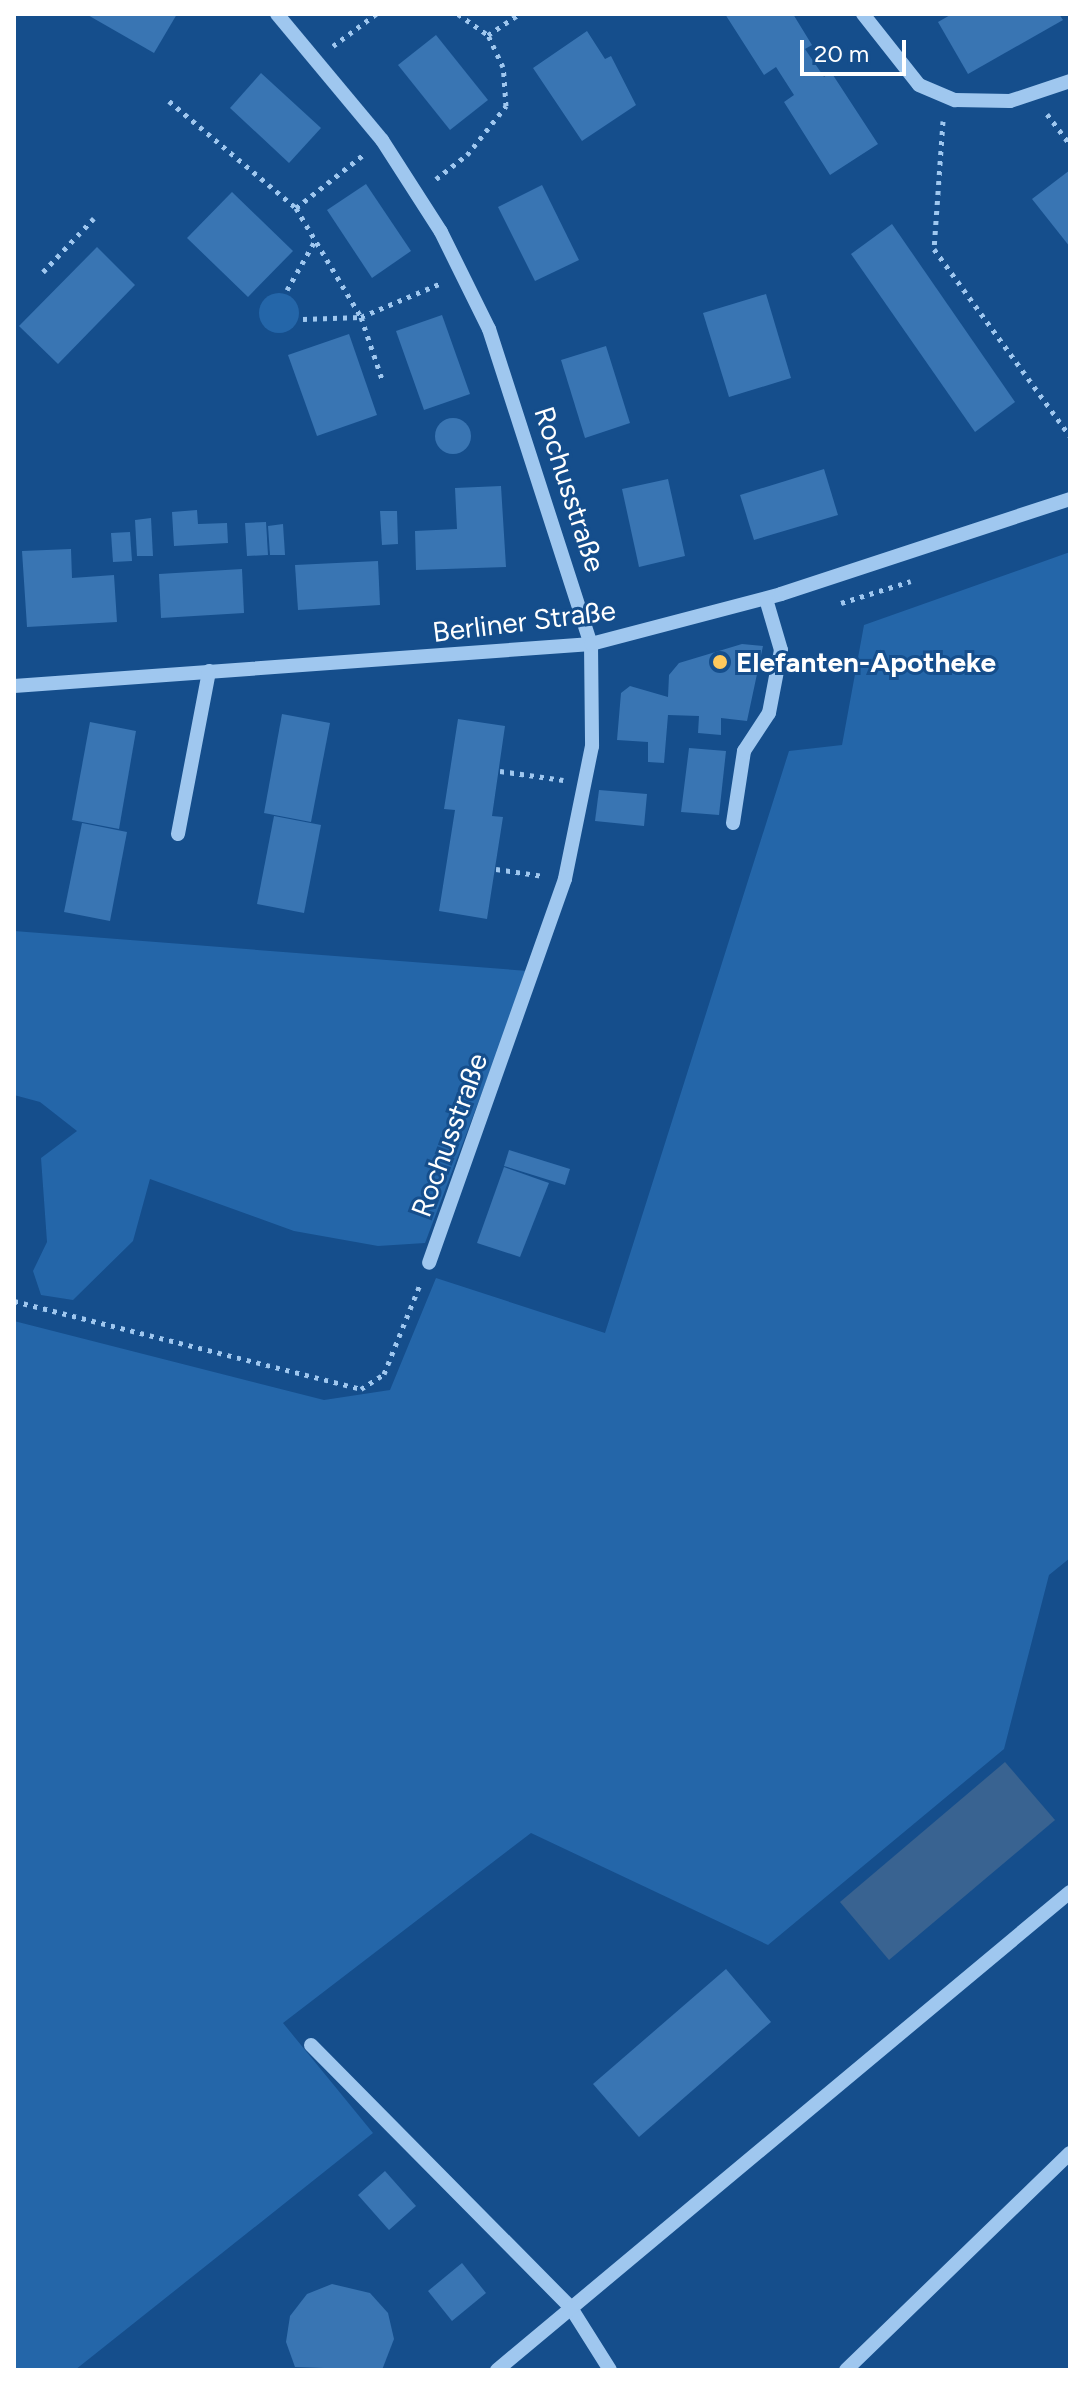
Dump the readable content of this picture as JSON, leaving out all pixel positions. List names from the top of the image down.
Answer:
{
  "streets": {
    "street": ["Rochusstraße", "Berliner Straße"]
  },
  "crossings": [
    ["Rochusstraße", "Berliner Straße"]
  ],
  "places": ["Elefanten-Apotheke"],
  "scale_bar": "20 m"
}
